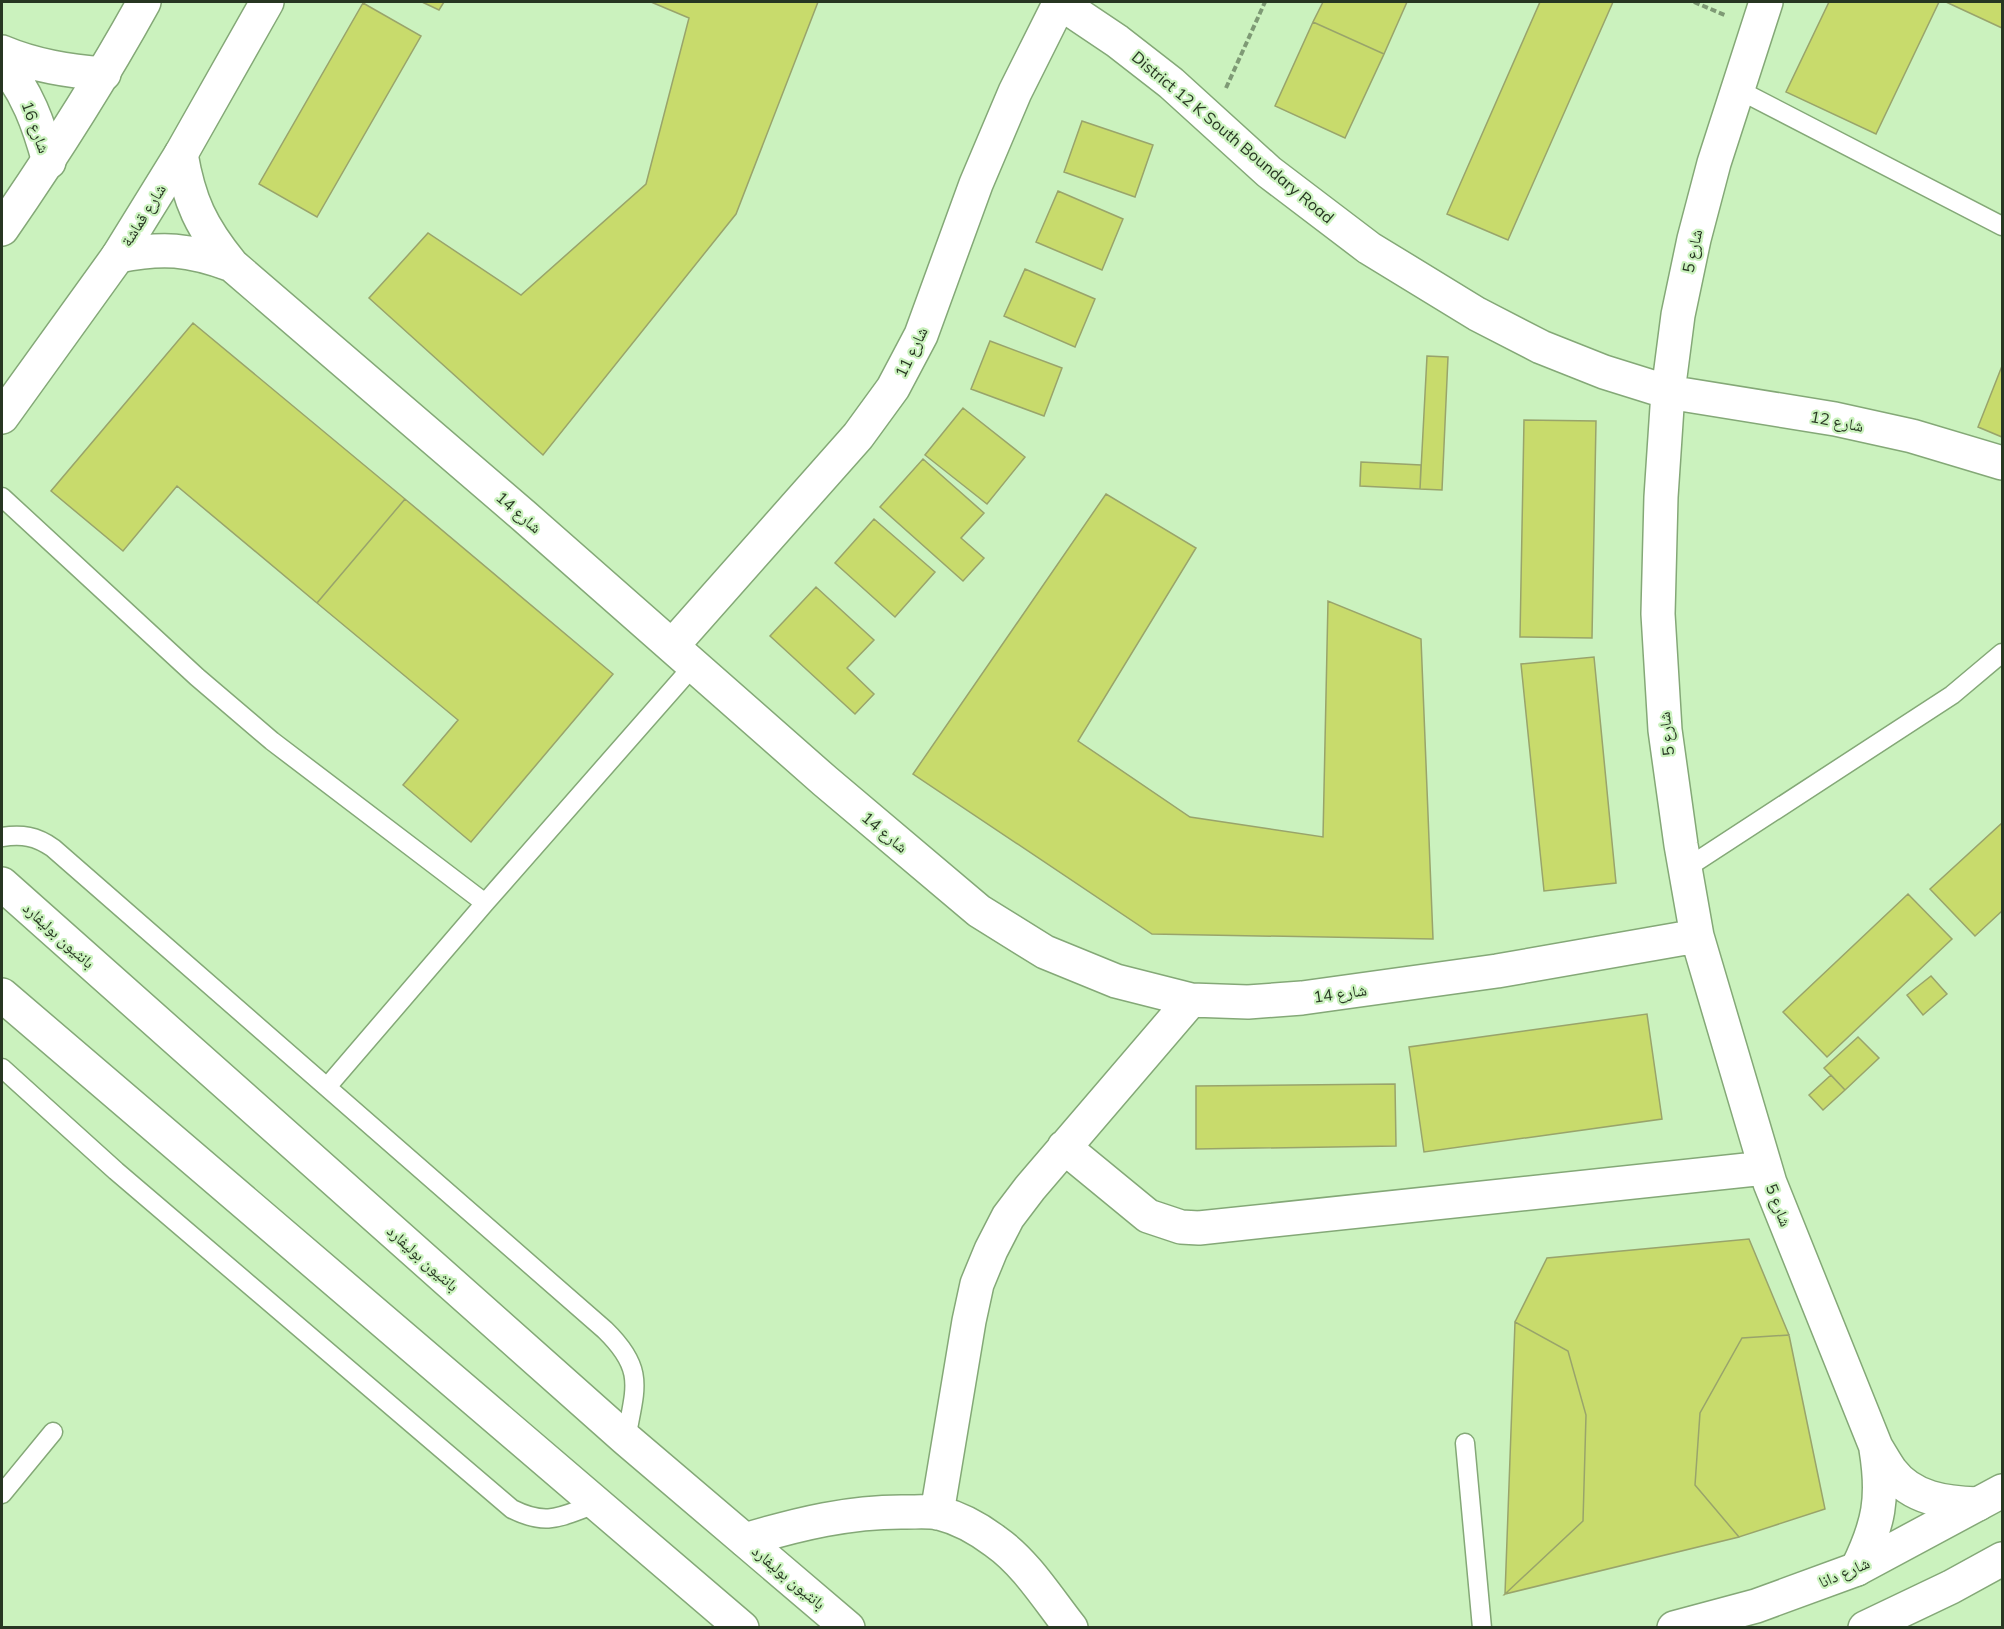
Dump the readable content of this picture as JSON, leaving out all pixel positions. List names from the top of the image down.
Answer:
{
  "streets": {
    "street": [
      "شارع 16",
      "District 12 K South Boundary Road",
      "شارع قماشة",
      "شارع 5",
      "شارع 11",
      "شارع 12",
      "شارع 14",
      "بانثيون بوليفارد",
      "شارع دانا"
    ]
  },
  "crossings": [
    ["District 12 K South Boundary Road", "شارع 5"],
    ["District 12 K South Boundary Road", "شارع 11"],
    ["District 12 K South Boundary Road", "شارع 12"],
    ["شارع قماشة", "شارع 14"],
    ["شارع 5", "شارع 12"],
    ["شارع 5", "شارع 14"],
    ["شارع 5", "شارع دانا"],
    ["شارع 11", "شارع 14"]
  ]
}
